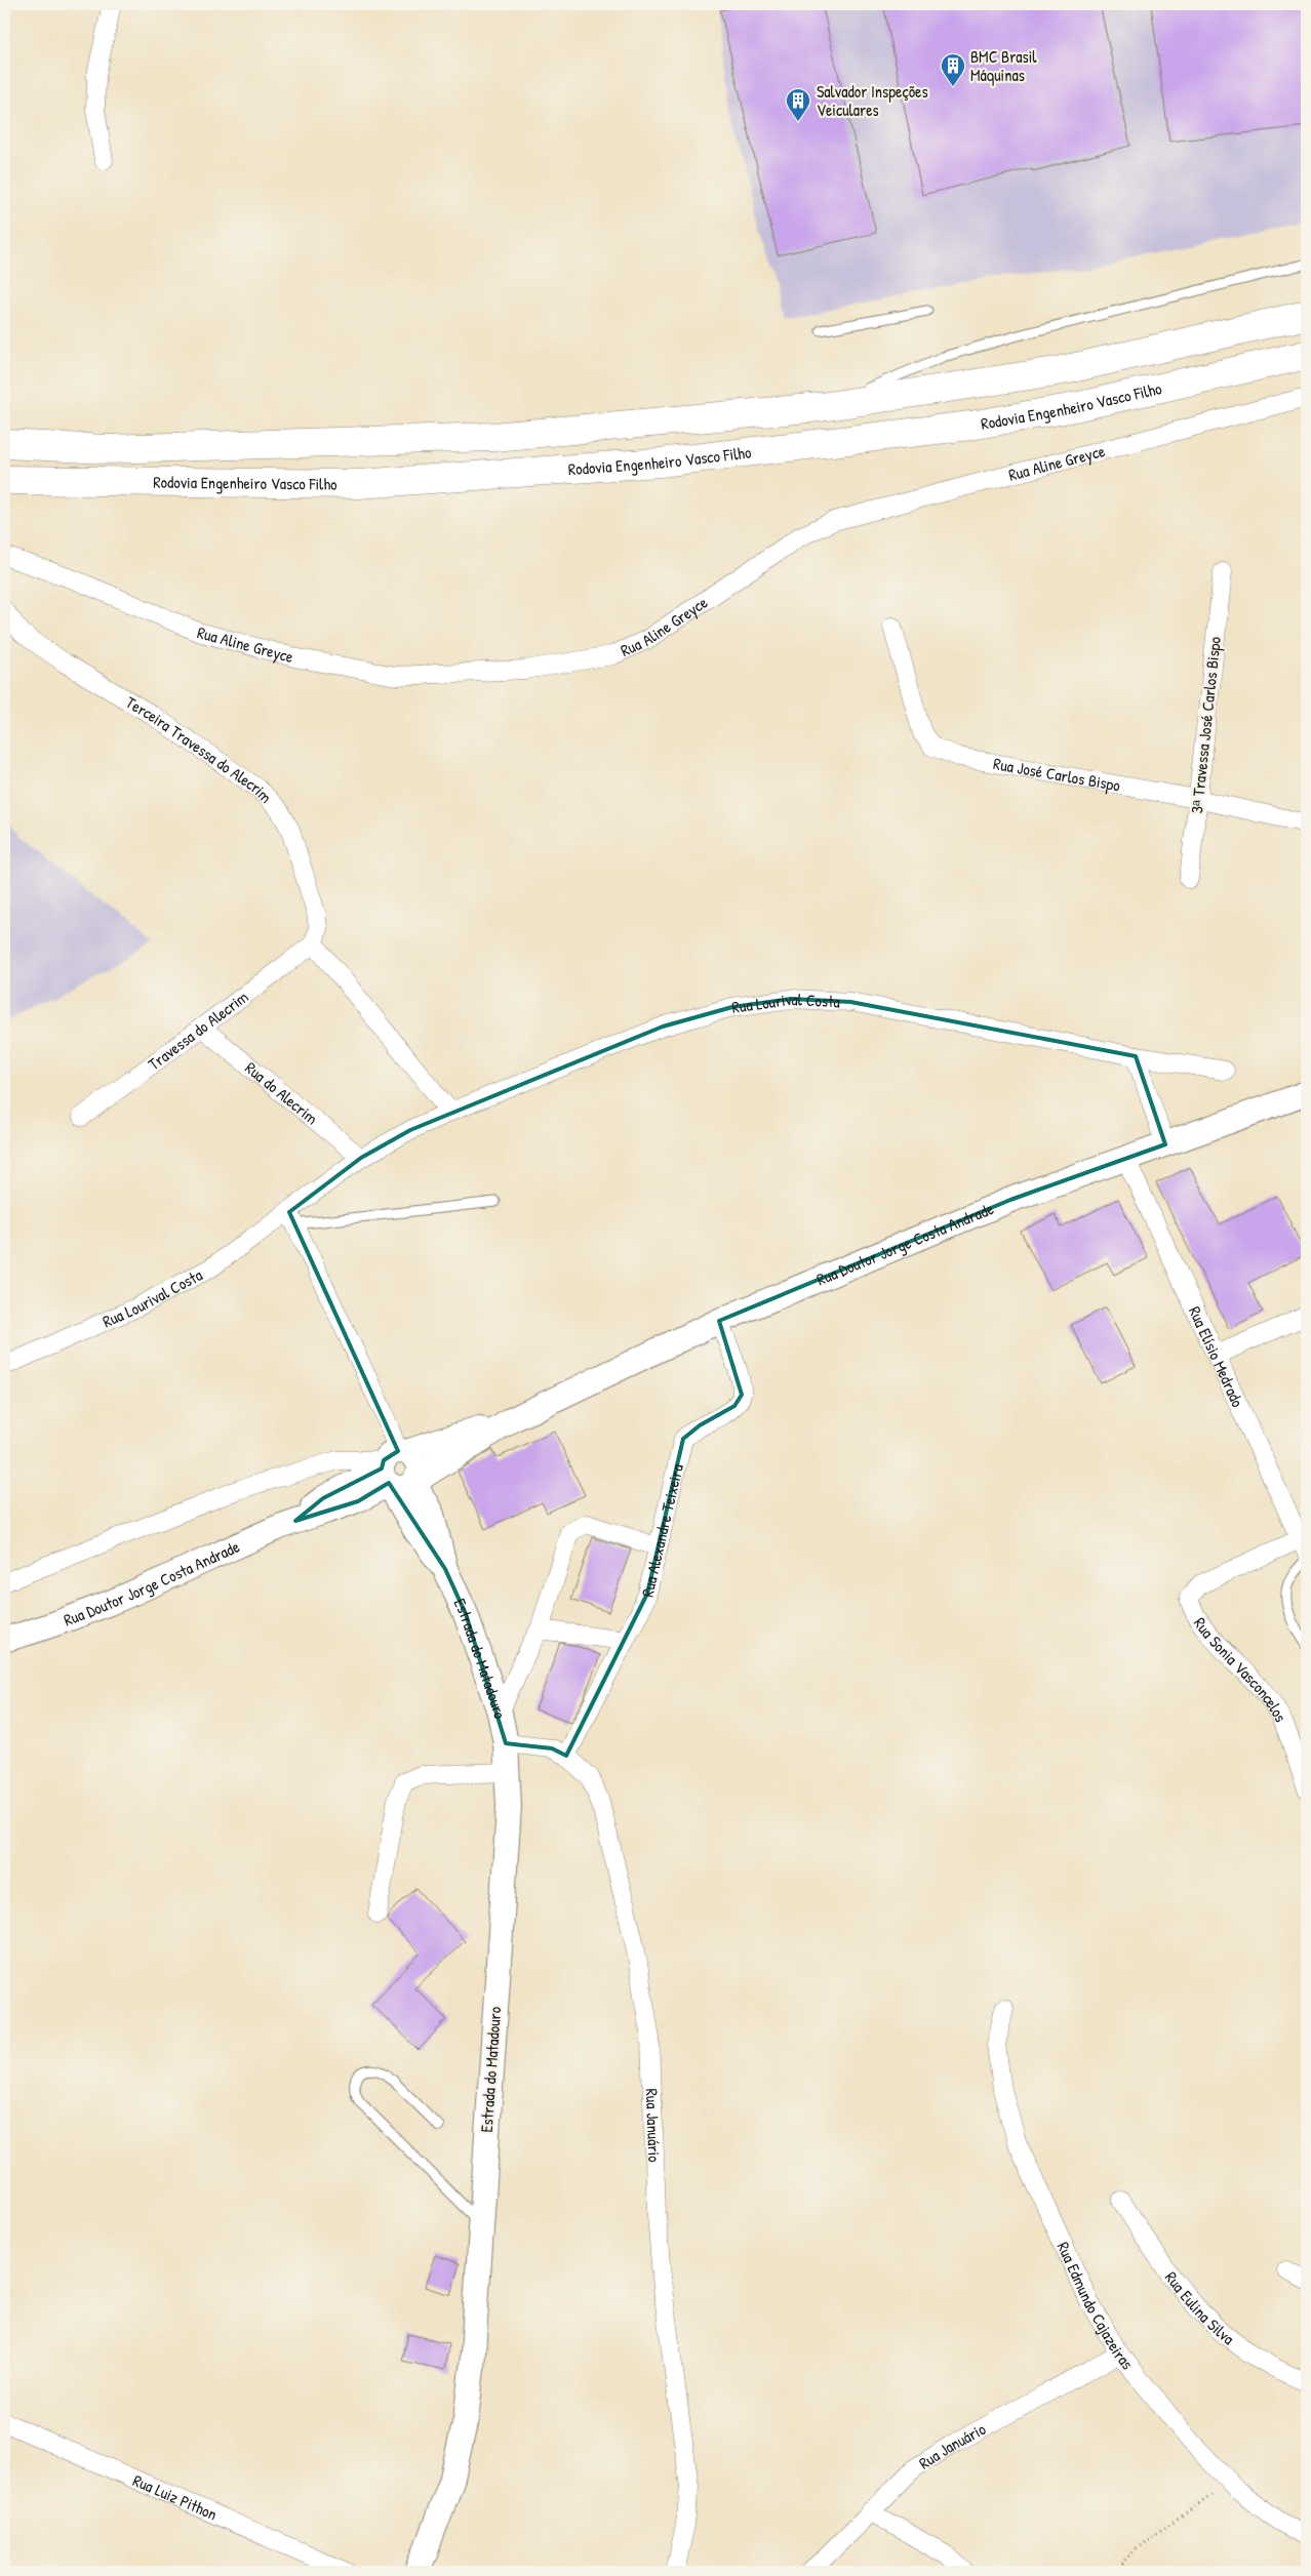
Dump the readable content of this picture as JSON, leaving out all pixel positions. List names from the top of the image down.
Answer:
{
  "streets": {
    "highway": ["Rodovia Engenheiro Vasco Filho"],
    "main road": ["Rua Doutor Jorge Costa Andrade", "Estrada do Matadouro"],
    "street": [
      "Rua Aline Greyce",
      "3ᵃ Travessa José Carlos Bispo",
      "Terceira Travessa do Alecrim",
      "Rua José Carlos Bispo",
      "Rua Lourival Costa",
      "Travessa do Alecrim",
      "Rua do Alecrim",
      "Rua Elísio Medrado",
      "Rua Alexandre Teixeira",
      "Rua Sonia Vasconcelos",
      "Rua Januário",
      "Rua Edmundo Cajazeiras",
      "Rua Eulina Silva",
      "Rua Luiz Pithon"
    ]
  },
  "crossings": [
    ["3ᵃ Travessa José Carlos Bispo", "Rua José Carlos Bispo"],
    ["Terceira Travessa do Alecrim", "Travessa do Alecrim"],
    ["Rua Lourival Costa", "Rua do Alecrim"],
    ["Travessa do Alecrim", "Rua do Alecrim"],
    ["Rua Doutor Jorge Costa Andrade", "Rua Elísio Medrado"],
    ["Rua Doutor Jorge Costa Andrade", "Rua Alexandre Teixeira"],
    ["Rua Doutor Jorge Costa Andrade", "Estrada do Matadouro"],
    ["Rua Elísio Medrado", "Rua Sonia Vasconcelos"],
    ["Rua Alexandre Teixeira", "Rua Januário"],
    ["Estrada do Matadouro", "Rua Januário"],
    ["Rua Januário", "Rua Edmundo Cajazeiras"]
  ],
  "places": {
    "building": ["BMC Brasil Máquinas", "Salvador Inspeções Veiculares"]
  }
}
